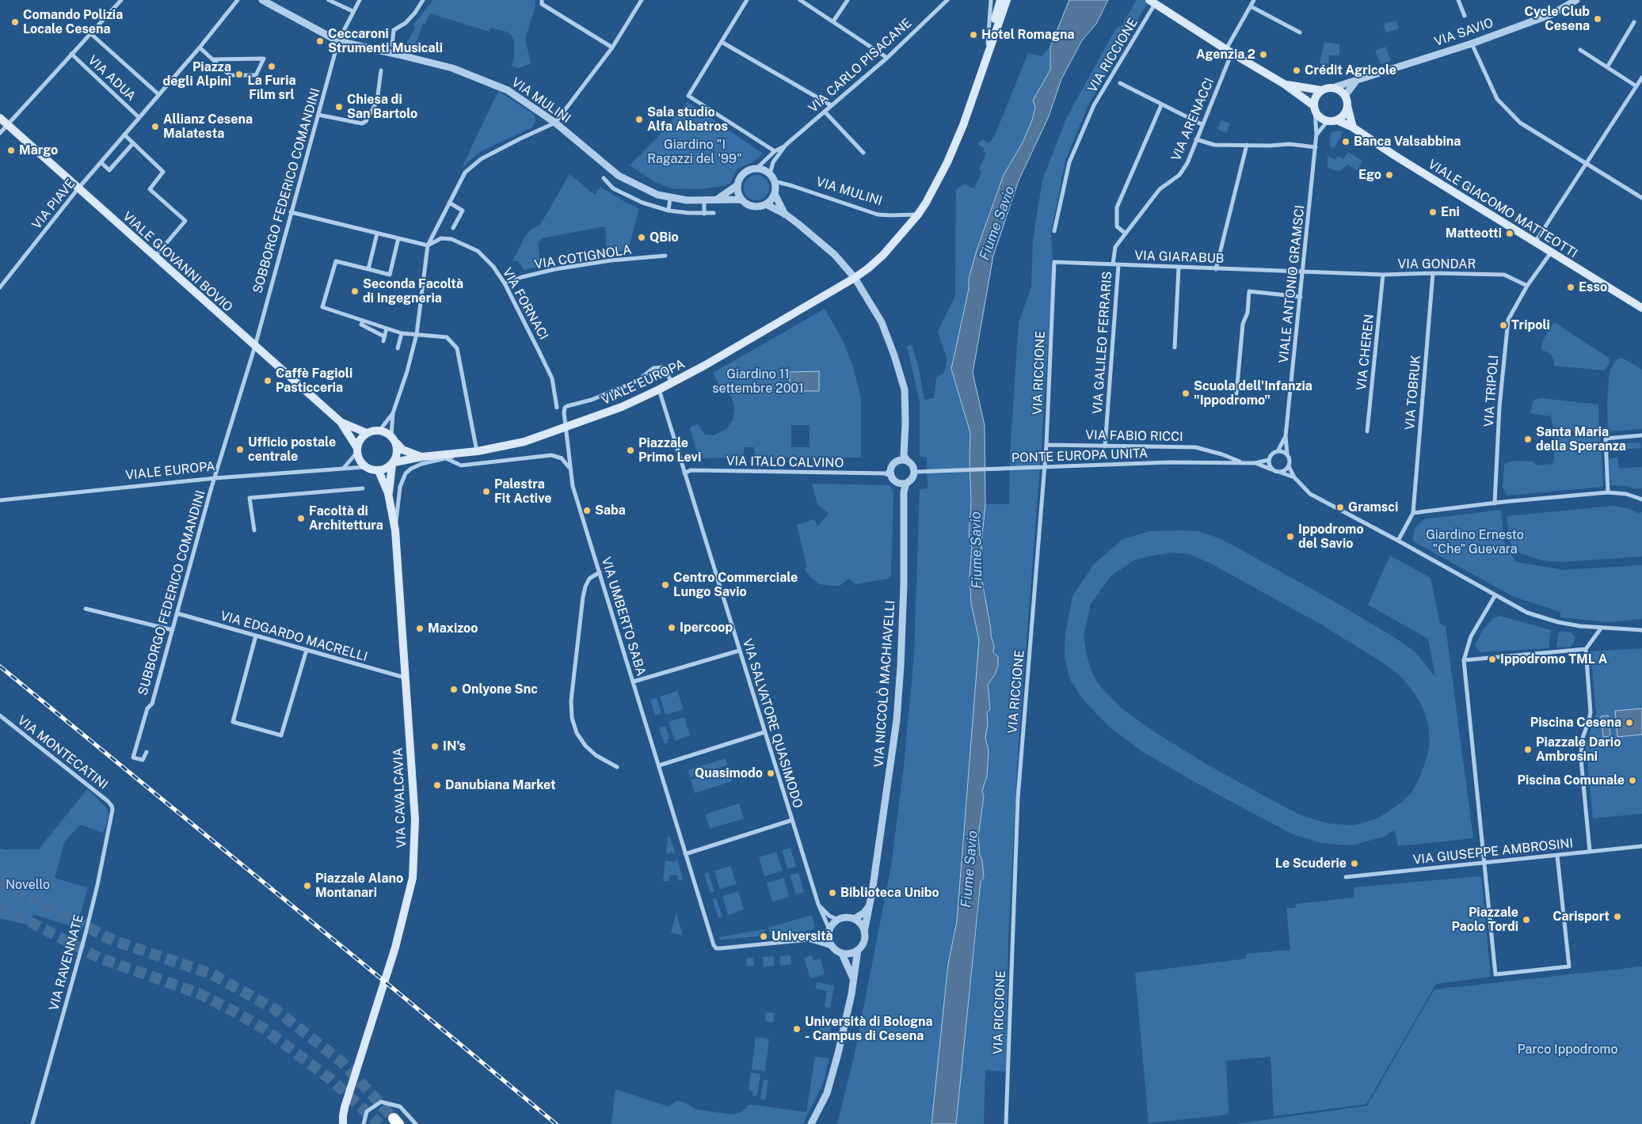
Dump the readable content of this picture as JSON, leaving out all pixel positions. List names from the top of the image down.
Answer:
{
  "streets": {
    "main road": [
      "VIALE GIACOMO MATTEOTTI",
      "VIALE GIOVANNI BOVIO",
      "VIALE EUROPA",
      "VIA CAVALCAVIA"
    ],
    "street": [
      "VIA SAVIO",
      "VIA RICCIONE",
      "VIA CARLO PISACANE",
      "VIA ADUA",
      "VIA MULINI",
      "VIA ARENACCI",
      "SOBBORGO FEDERICO COMANDINI",
      "VIA PIAVE",
      "VIA COTIGNOLA",
      "VIA GIARABUB",
      "VIA GONDAR",
      "VIALE ANTONIO GRAMSCI",
      "VIA FORNACI",
      "VIA GALILEO FERRARIS",
      "VIA CHEREN",
      "VIA TRIPOLI",
      "VIA TOBRUK",
      "VIA FABIO RICCI",
      "PONTE EUROPA UNITA",
      "VIA ITALO CALVINO",
      "SUBBORGO FEDERICO COMANDINI",
      "VIA UMBERTO SABA",
      "VIA EDGARDO MACRELLI",
      "VIA NICCOLÒ MACHIAVELLI",
      "VIA SALVATORE QUASIMODO",
      "VIA MONTECATINI",
      "VIA GIUSEPPE AMBROSINI",
      "VIA RAVENNATE"
    ]
  },
  "crossings": [
    ["VIA SAVIO", "VIALE GIACOMO MATTEOTTI"],
    ["VIA SAVIO", "VIALE ANTONIO GRAMSCI"],
    ["VIA RICCIONE", "VIA GIARABUB"],
    ["VIA RICCIONE", "VIA FABIO RICCI"],
    ["VIA CARLO PISACANE", "VIA MULINI"],
    ["VIA ADUA", "VIA PIAVE"],
    ["VIA MULINI", "SOBBORGO FEDERICO COMANDINI"],
    ["VIA MULINI", "VIALE EUROPA"],
    ["VIA ARENACCI", "VIA GIARABUB"],
    ["SOBBORGO FEDERICO COMANDINI", "VIALE GIOVANNI BOVIO"],
    ["SOBBORGO FEDERICO COMANDINI", "SUBBORGO FEDERICO COMANDINI"],
    ["VIA PIAVE", "VIALE GIOVANNI BOVIO"],
    ["VIALE GIACOMO MATTEOTTI", "VIALE ANTONIO GRAMSCI"],
    ["VIA COTIGNOLA", "VIA FORNACI"],
    ["VIA GIARABUB", "VIA GONDAR"],
    ["VIA GIARABUB", "VIALE ANTONIO GRAMSCI"],
    ["VIA GIARABUB", "VIA GALILEO FERRARIS"],
    ["VIALE GIOVANNI BOVIO", "VIALE EUROPA"],
    ["VIALE GIOVANNI BOVIO", "SUBBORGO FEDERICO COMANDINI"],
    ["VIALE GIOVANNI BOVIO", "VIA CAVALCAVIA"],
    ["VIA GONDAR", "VIALE ANTONIO GRAMSCI"],
    ["VIA GONDAR", "VIA CHEREN"],
    ["VIA GONDAR", "VIA TRIPOLI"],
    ["VIA GONDAR", "VIA TOBRUK"],
    ["VIA GALILEO FERRARIS", "VIA FABIO RICCI"],
    ["VIALE EUROPA", "SUBBORGO FEDERICO COMANDINI"],
    ["VIALE EUROPA", "VIA UMBERTO SABA"],
    ["VIALE EUROPA", "VIA SALVATORE QUASIMODO"],
    ["VIALE EUROPA", "VIA CAVALCAVIA"],
    ["VIA FABIO RICCI", "PONTE EUROPA UNITA"],
    ["PONTE EUROPA UNITA", "VIA ITALO CALVINO"],
    ["PONTE EUROPA UNITA", "VIA NICCOLÒ MACHIAVELLI"],
    ["VIA ITALO CALVINO", "VIA NICCOLÒ MACHIAVELLI"],
    ["VIA ITALO CALVINO", "VIA SALVATORE QUASIMODO"],
    ["SUBBORGO FEDERICO COMANDINI", "VIA EDGARDO MACRELLI"],
    ["VIA EDGARDO MACRELLI", "VIA CAVALCAVIA"],
    ["VIA NICCOLÒ MACHIAVELLI", "VIA SALVATORE QUASIMODO"],
    ["VIA MONTECATINI", "VIA RAVENNATE"]
  ],
  "water": ["Fiume Savio"],
  "parks": [
    "Giardino \"I Ragazzi del '99\"",
    "Giardino 11 settembre 2001",
    "Giardino Ernesto \"Che\" Guevara",
    "Novello",
    "Parco Ippodromo"
  ],
  "places": [
    "Cycle Club Cesena",
    "Comando Polizia Locale Cesena",
    "Hotel Romagna",
    "Ceccaroni Strumenti Musicali",
    "Agenzia 2",
    "La Furia Film srl",
    "Crédit Agricole",
    "Piazza degli Alpini",
    "Chiesa di San Bartolo",
    "Sala studio Alfa Albatros",
    "Allianz Cesena Malatesta",
    "Banca Valsabbina",
    "Margo",
    "Ego",
    "Eni",
    "Matteotti",
    "QBio",
    "Esso",
    "Seconda Facoltà di Ingegneria",
    "Tripoli",
    "Caffè Fagioli Pasticceria",
    "Scuola dell'Infanzia \"Ippodromo\"",
    "Santa Maria della Speranza",
    "Ufficio postale centrale",
    "Piazzale Primo Levi",
    "Palestra Fit Active",
    "Gramsci",
    "Saba",
    "Facoltà di Architettura",
    "Ippodromo del Savio",
    "Centro Commerciale Lungo Savio",
    "Ipercoop",
    "Maxizoo",
    "Ippodromo TML A",
    "Onlyone Snc",
    "Piscina Cesena",
    "IN's",
    "Piazzale Dario Ambrosini",
    "Quasimodo",
    "Piscina Comunale",
    "Danubiana Market",
    "Le Scuderie",
    "Piazzale Alano Montanari",
    "Biblioteca Unibo",
    "Carisport",
    "Piazzale Paolo Tordi",
    "Università",
    "Università di Bologna - Campus di Cesena"
  ]
}
